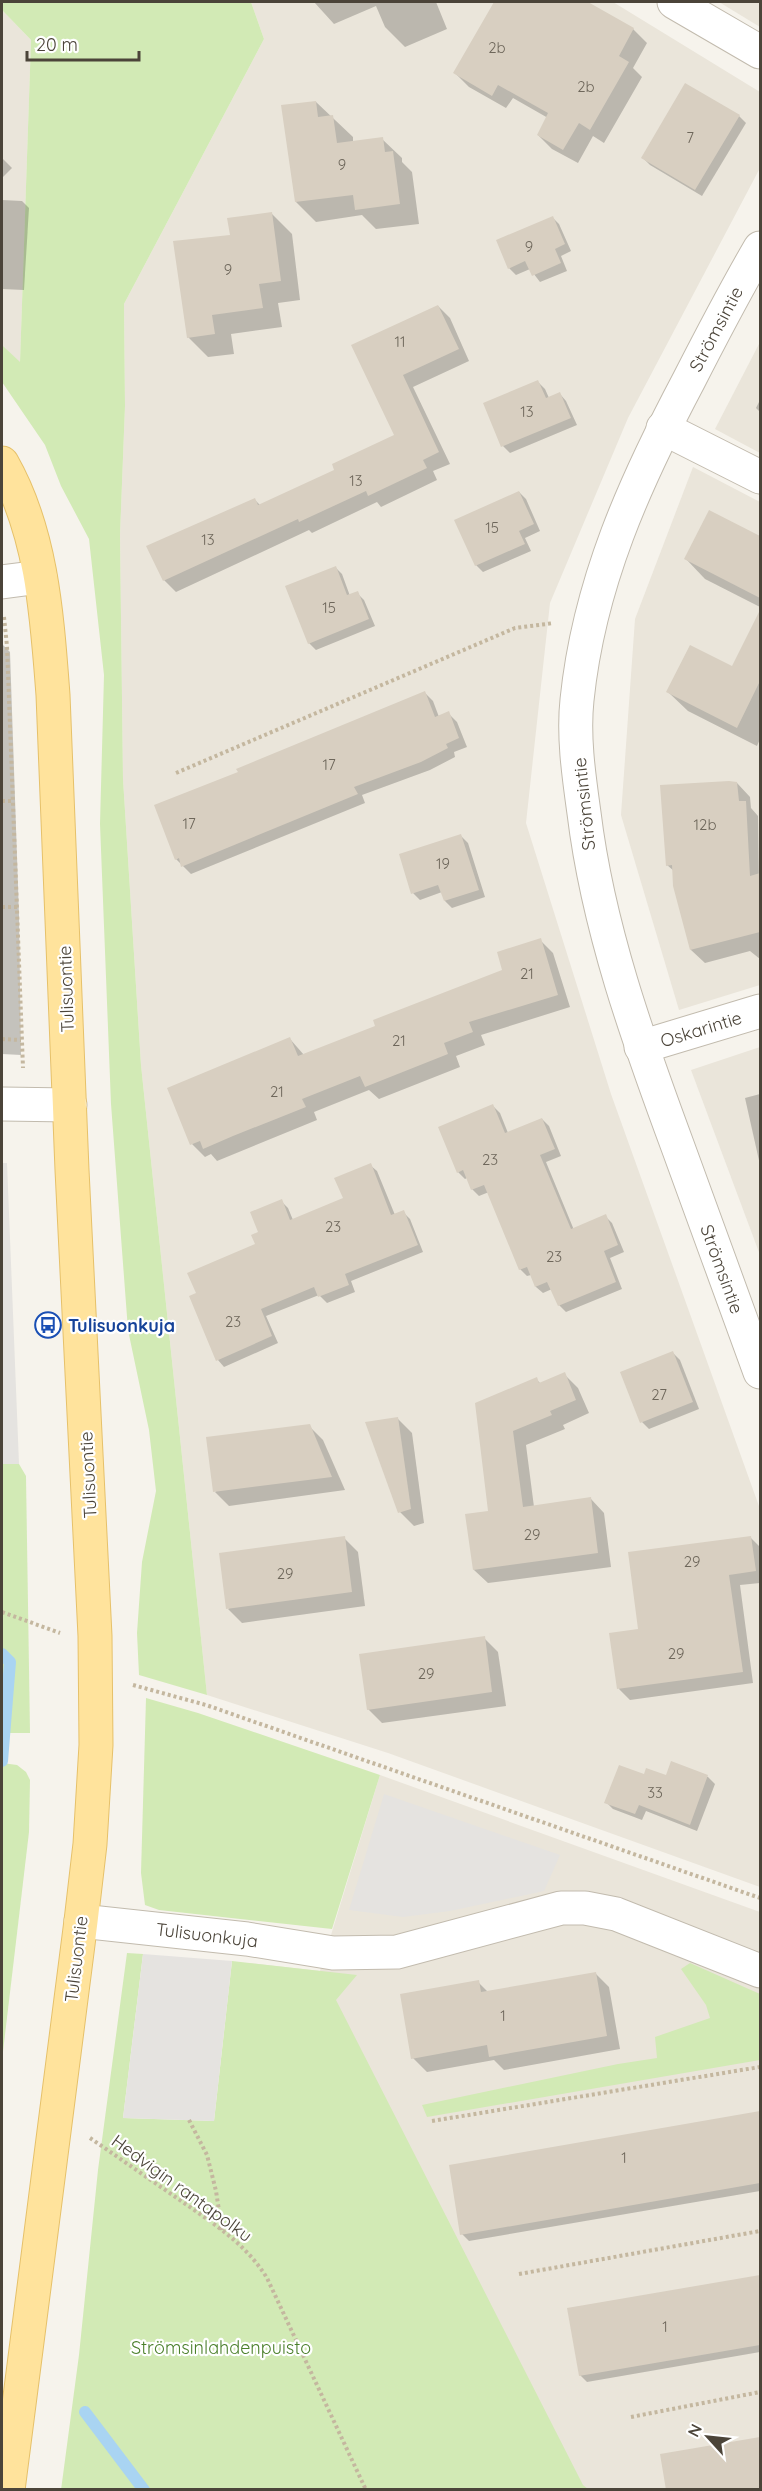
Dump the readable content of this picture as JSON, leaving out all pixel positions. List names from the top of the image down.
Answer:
{
  "streets": {
    "main road": ["Tulisuontie"],
    "street": ["Strömsintie", "Oskarintie", "Tulisuonkuja"],
    "path": ["Hedvigin rantapolku"]
  },
  "crossings": [
    ["Strömsintie", "Oskarintie"],
    ["Tulisuontie", "Tulisuonkuja"]
  ],
  "parks": ["Strömsinlahdenpuisto"],
  "places": {
    "bus stop": ["Tulisuonkuja"]
  },
  "house_numbers": [
    "2b",
    "2b",
    "7",
    "9",
    "9",
    "9",
    "11",
    "13",
    "13",
    "15",
    "13",
    "15",
    "17",
    "17",
    "12b",
    "19",
    "21",
    "21",
    "21",
    "23",
    "23",
    "23",
    "23",
    "27",
    "29",
    "29",
    "29",
    "29",
    "29",
    "33",
    "1",
    "1",
    "1"
  ],
  "scale_bar": "20 m",
  "north": "top left"
}
